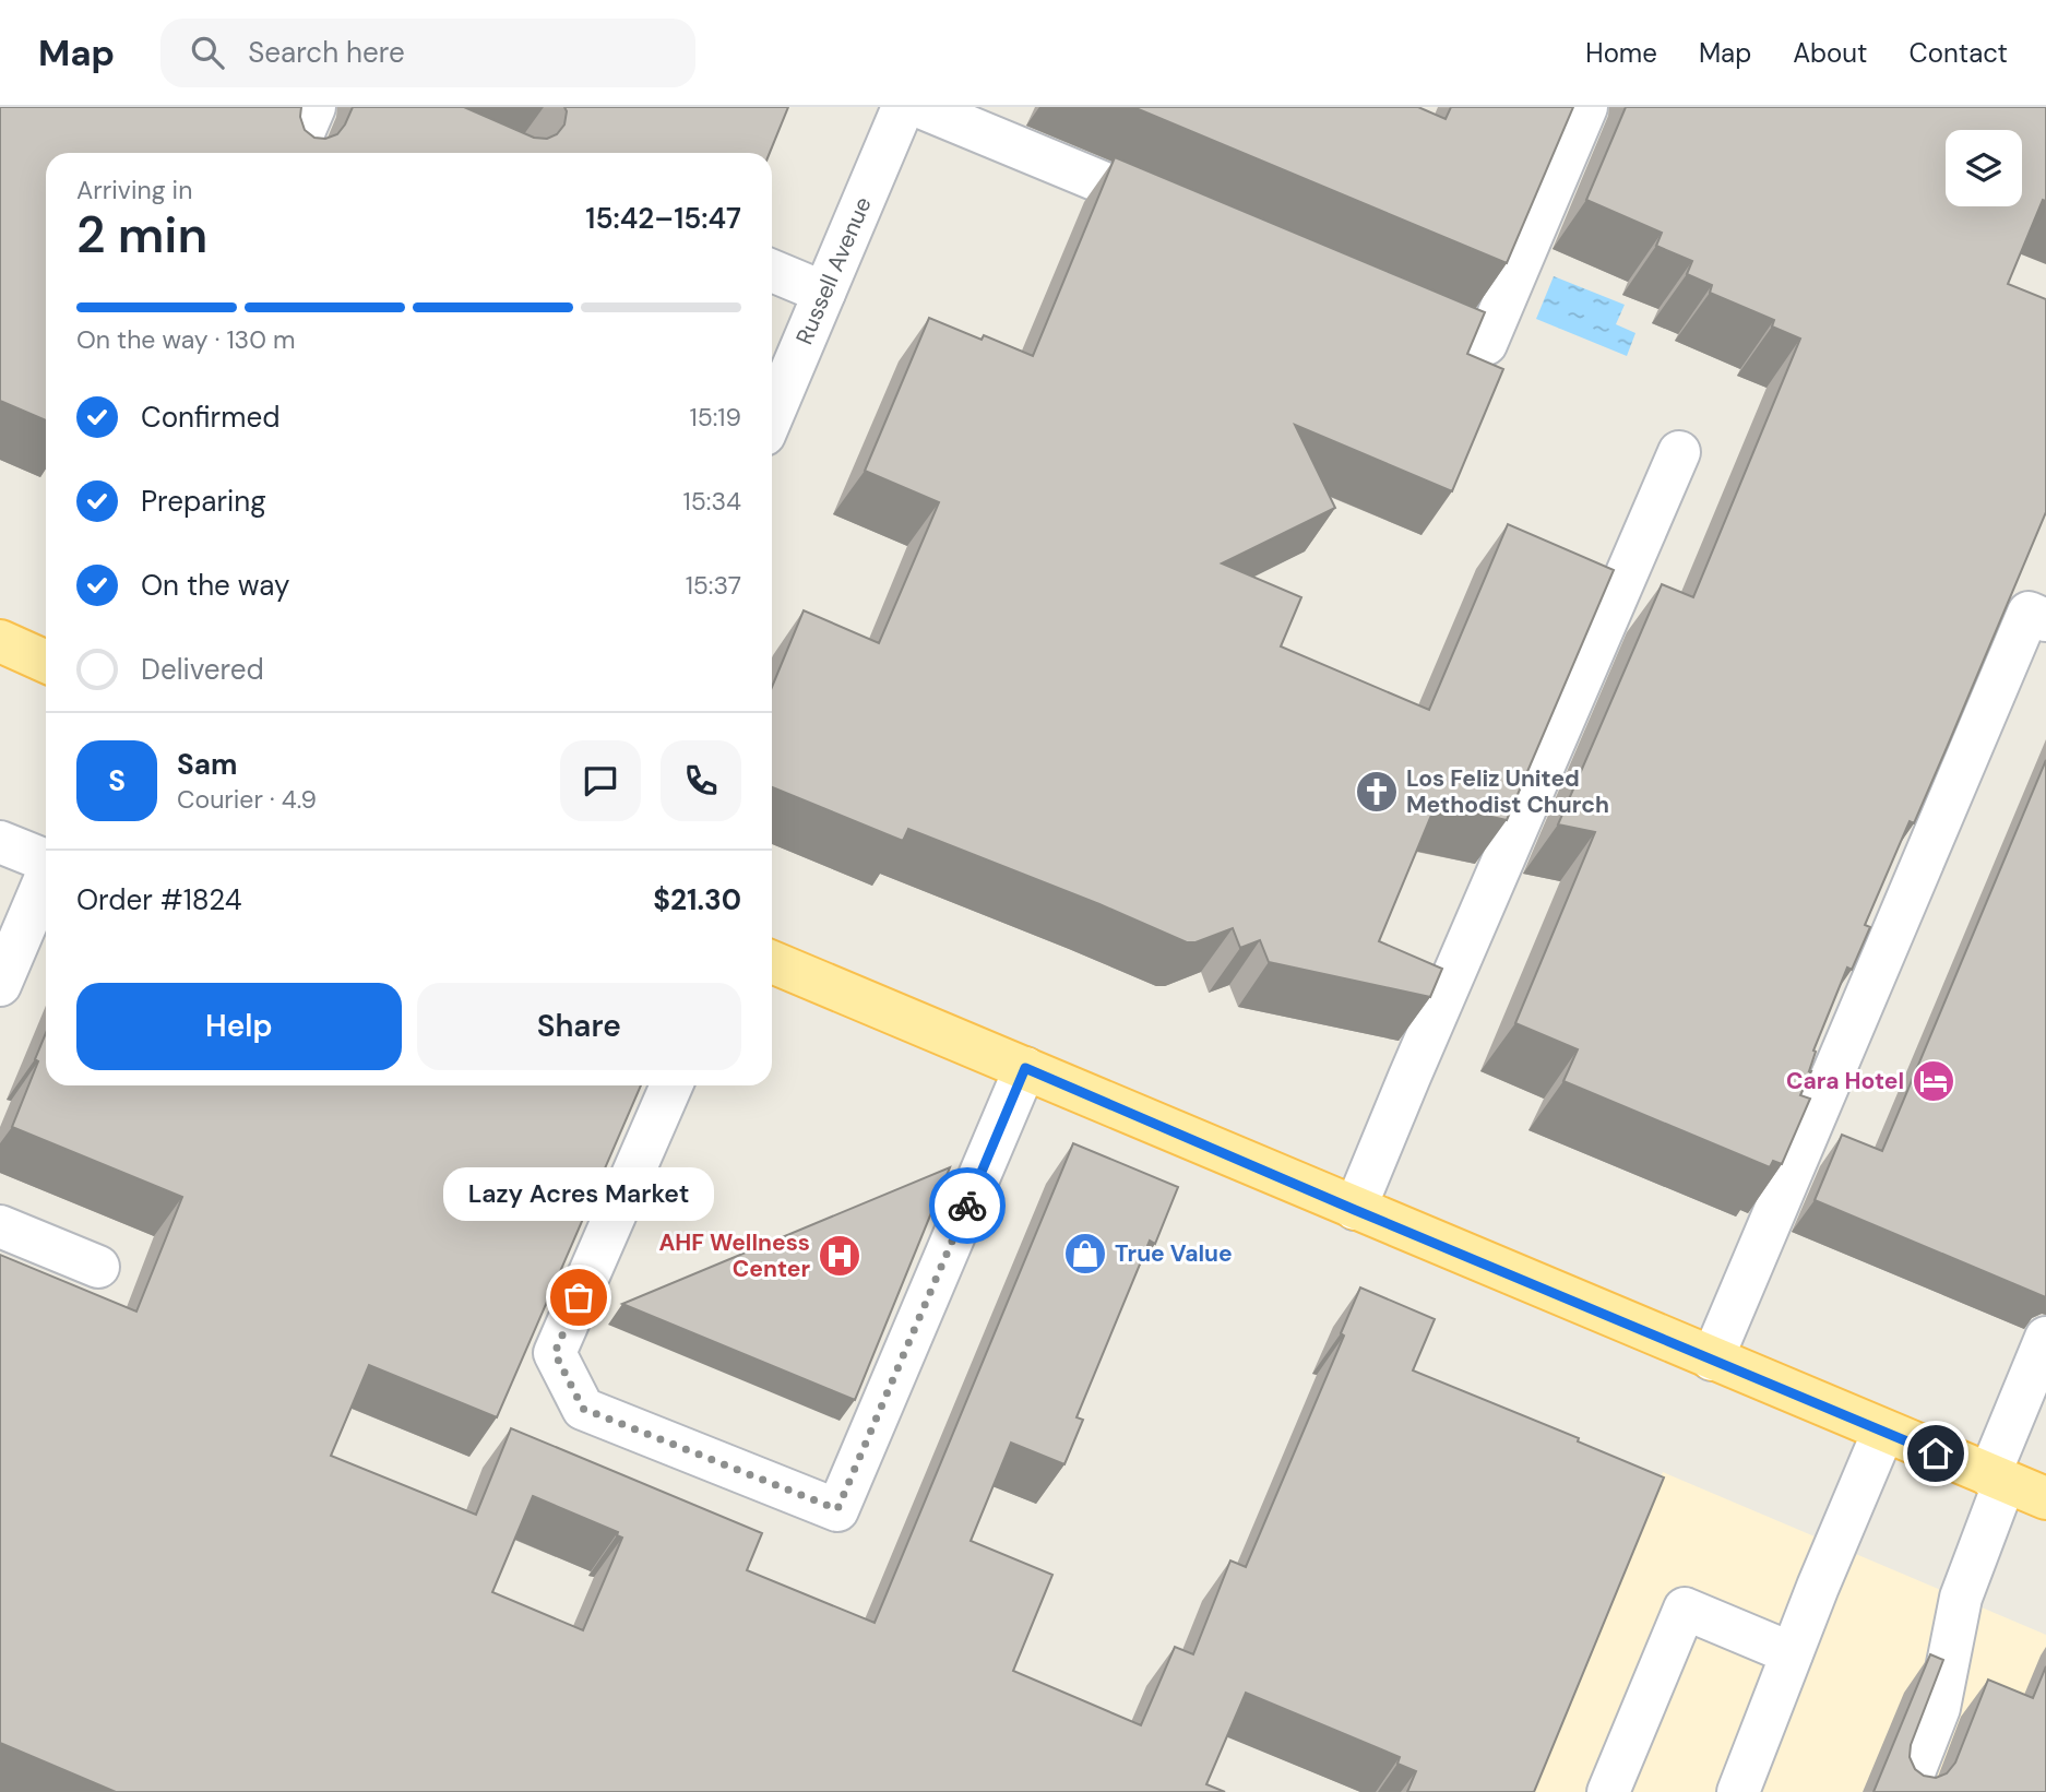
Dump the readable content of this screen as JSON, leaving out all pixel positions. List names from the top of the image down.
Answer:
{
  "streets": {
    "street": ["Russell Avenue"]
  },
  "places": {
    "church": ["Los Feliz United Methodist Church"],
    "hotel": ["Cara Hotel"],
    "shop": ["True Value"],
    "hospital": ["AHF Wellness Center"],
    "other": ["Lazy Acres Market"]
  },
  "page": {
    "header": "Map",
    "search": "Search here",
    "nav": [
      "Home",
      "Map",
      "About",
      "Contact"
    ],
    "heading": ["2 min", "Arriving in", "15:42–15:47"],
    "panel": [
      "Sam",
      "Courier · 4.9",
      "Order #1824",
      "$21.30"
    ],
    "bar": "On the way · 130 m",
    "list": [
      ["Confirmed", "15:19"],
      ["Preparing", "15:34"],
      ["On the way", "15:37"],
      "Delivered"
    ],
    "round": "S",
    "buttons": ["Help", "Share"],
    "bubble": "Lazy Acres Market"
  }
}
